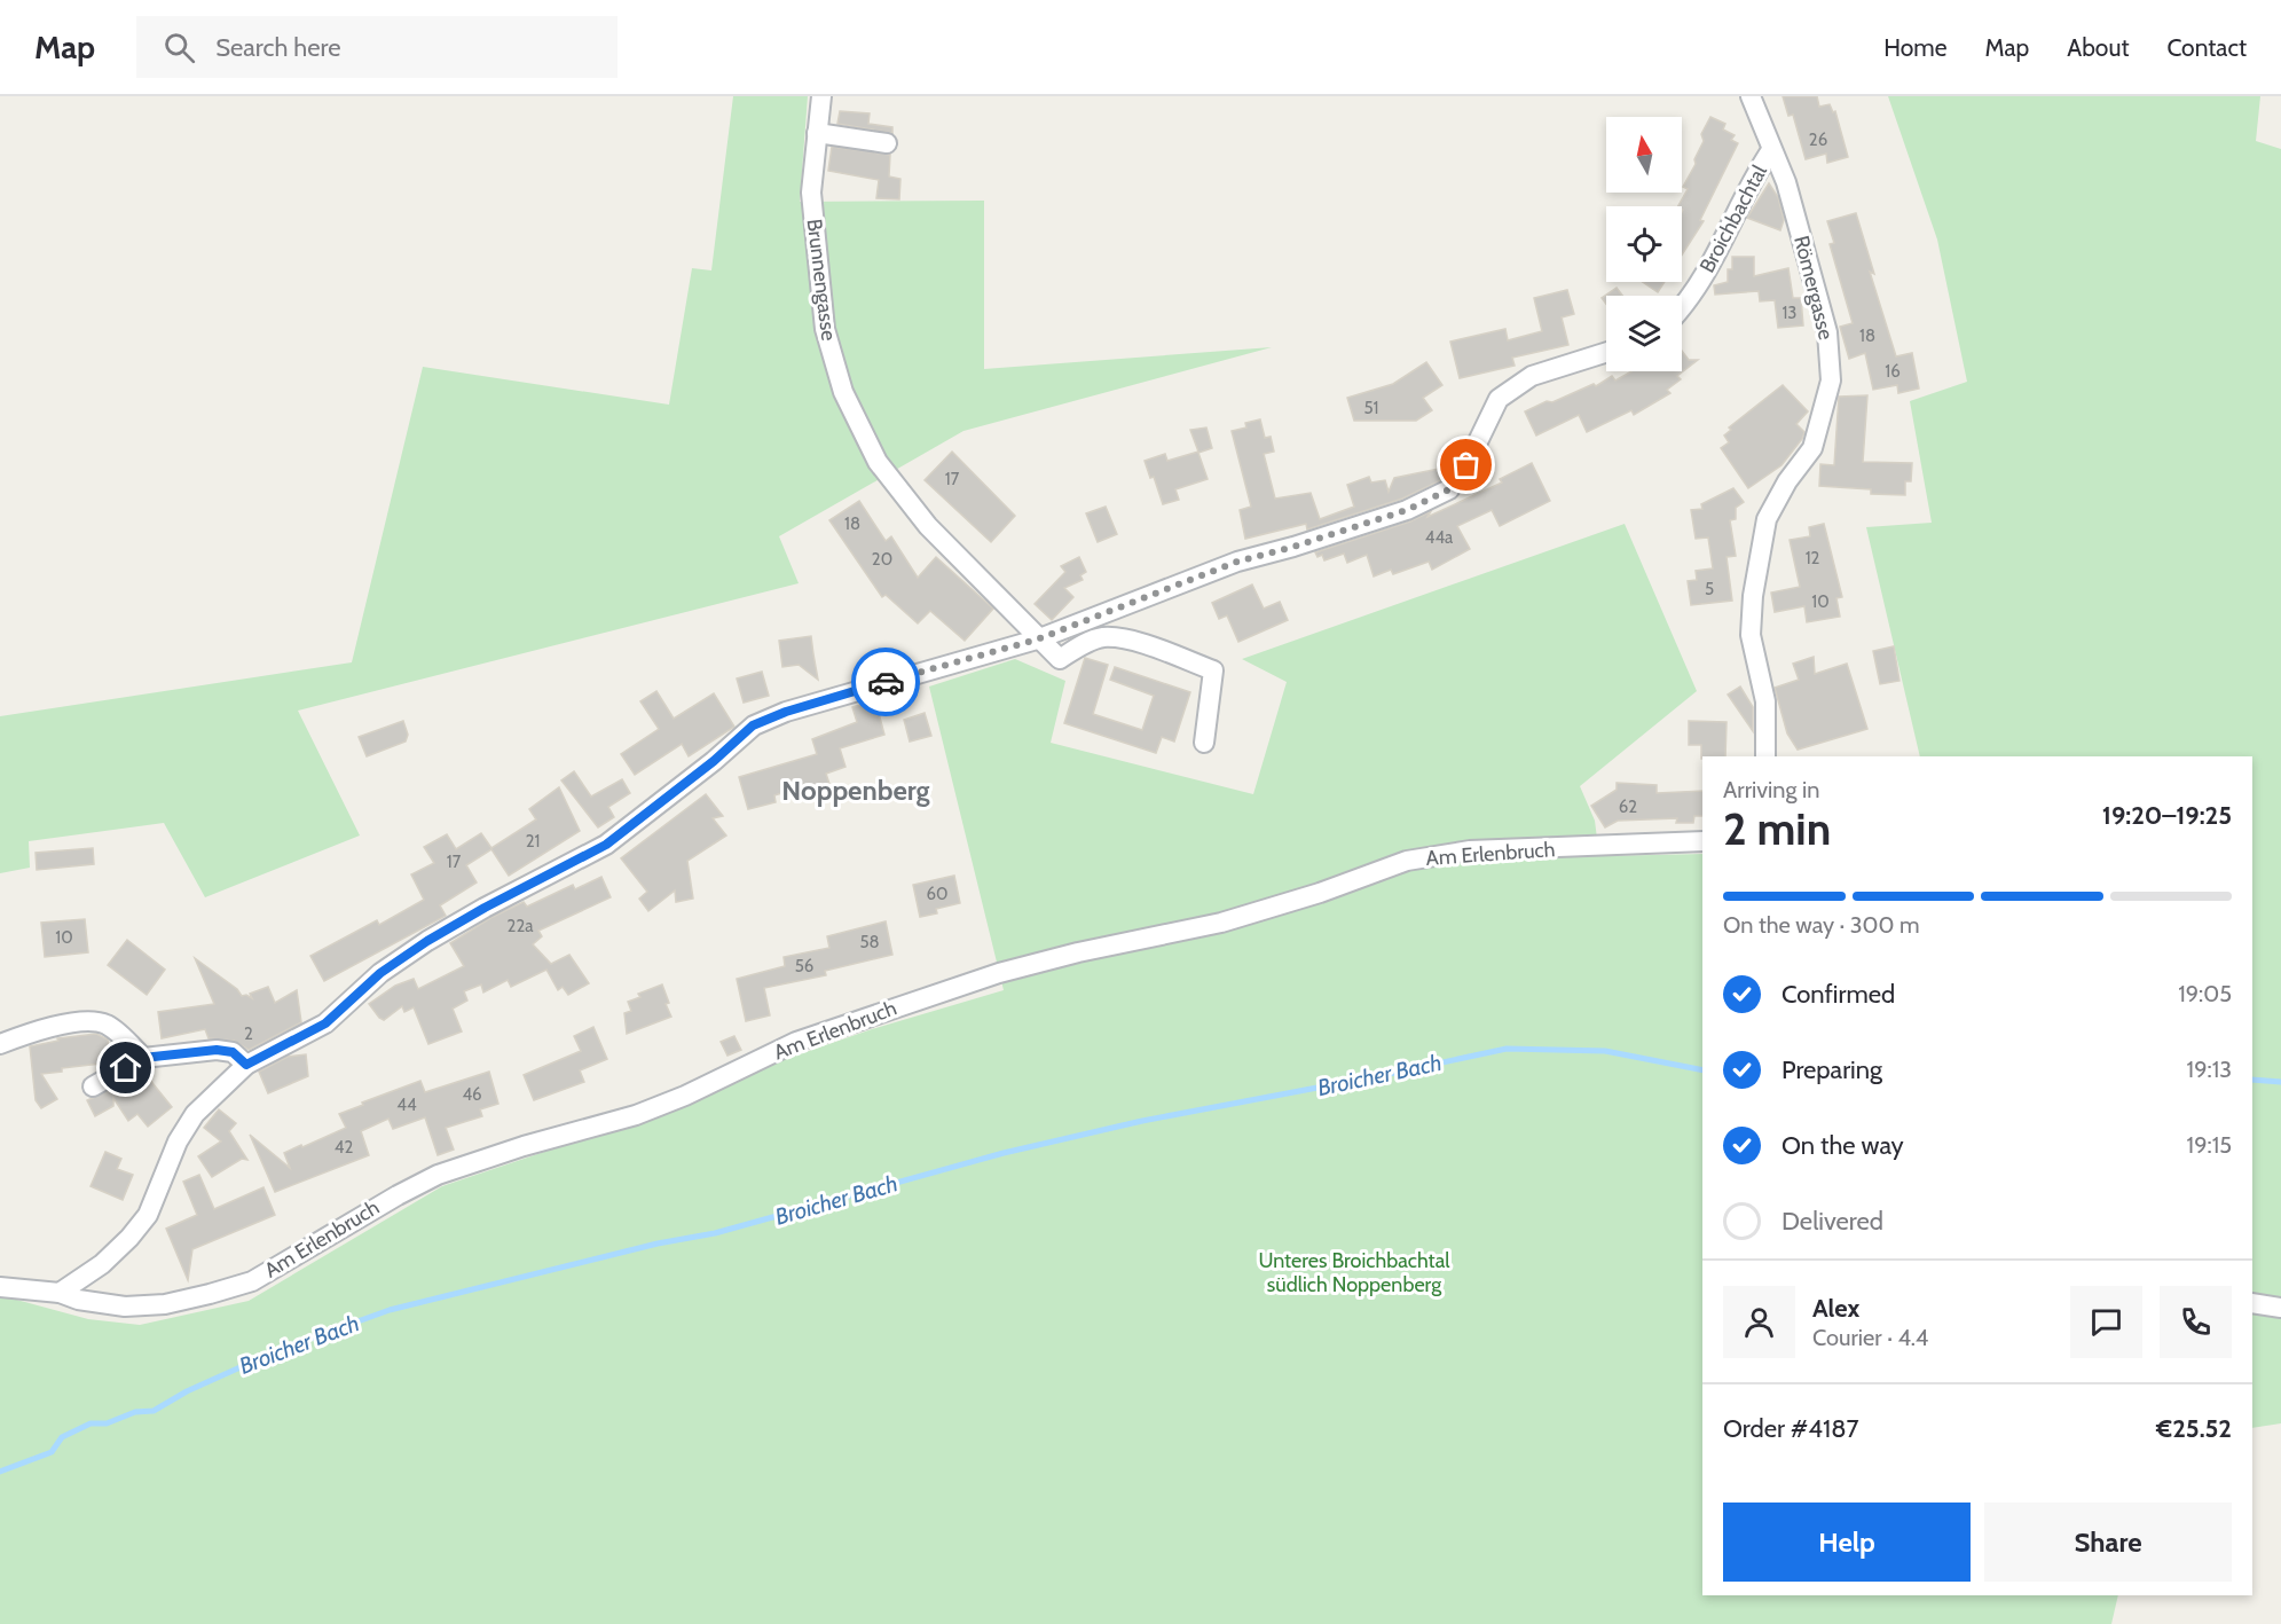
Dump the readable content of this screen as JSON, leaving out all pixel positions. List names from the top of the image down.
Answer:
{
  "streets": {
    "street": [
      "Broichbachtal",
      "Brunnengasse",
      "Römergasse",
      "Am Erlenbruch"
    ]
  },
  "crossings": [
    ["Broichbachtal", "Römergasse"]
  ],
  "districts": ["Noppenberg"],
  "water": ["Broicher Bach"],
  "parks": ["Unteres Broichbachtal südlich Noppenberg"],
  "house_numbers": [
    "26",
    "13",
    "18",
    "16",
    "51",
    "17",
    "18",
    "44a",
    "12",
    "20",
    "5",
    "10",
    "62",
    "21",
    "17",
    "60",
    "22a",
    "10",
    "58",
    "56",
    "2",
    "46",
    "44",
    "42"
  ],
  "north": "top",
  "page": {
    "header": "Map",
    "search": "Search here",
    "nav": [
      "Home",
      "Map",
      "About",
      "Contact"
    ],
    "heading": ["2 min", "Arriving in", "19:20–19:25"],
    "panel": [
      "Alex",
      "Courier · 4.4",
      "Order #4187",
      "€25.52"
    ],
    "bar": "On the way · 300 m",
    "list": [
      ["Confirmed", "19:05"],
      ["Preparing", "19:13"],
      ["On the way", "19:15"],
      "Delivered"
    ],
    "buttons": ["Help", "Share"]
  }
}
